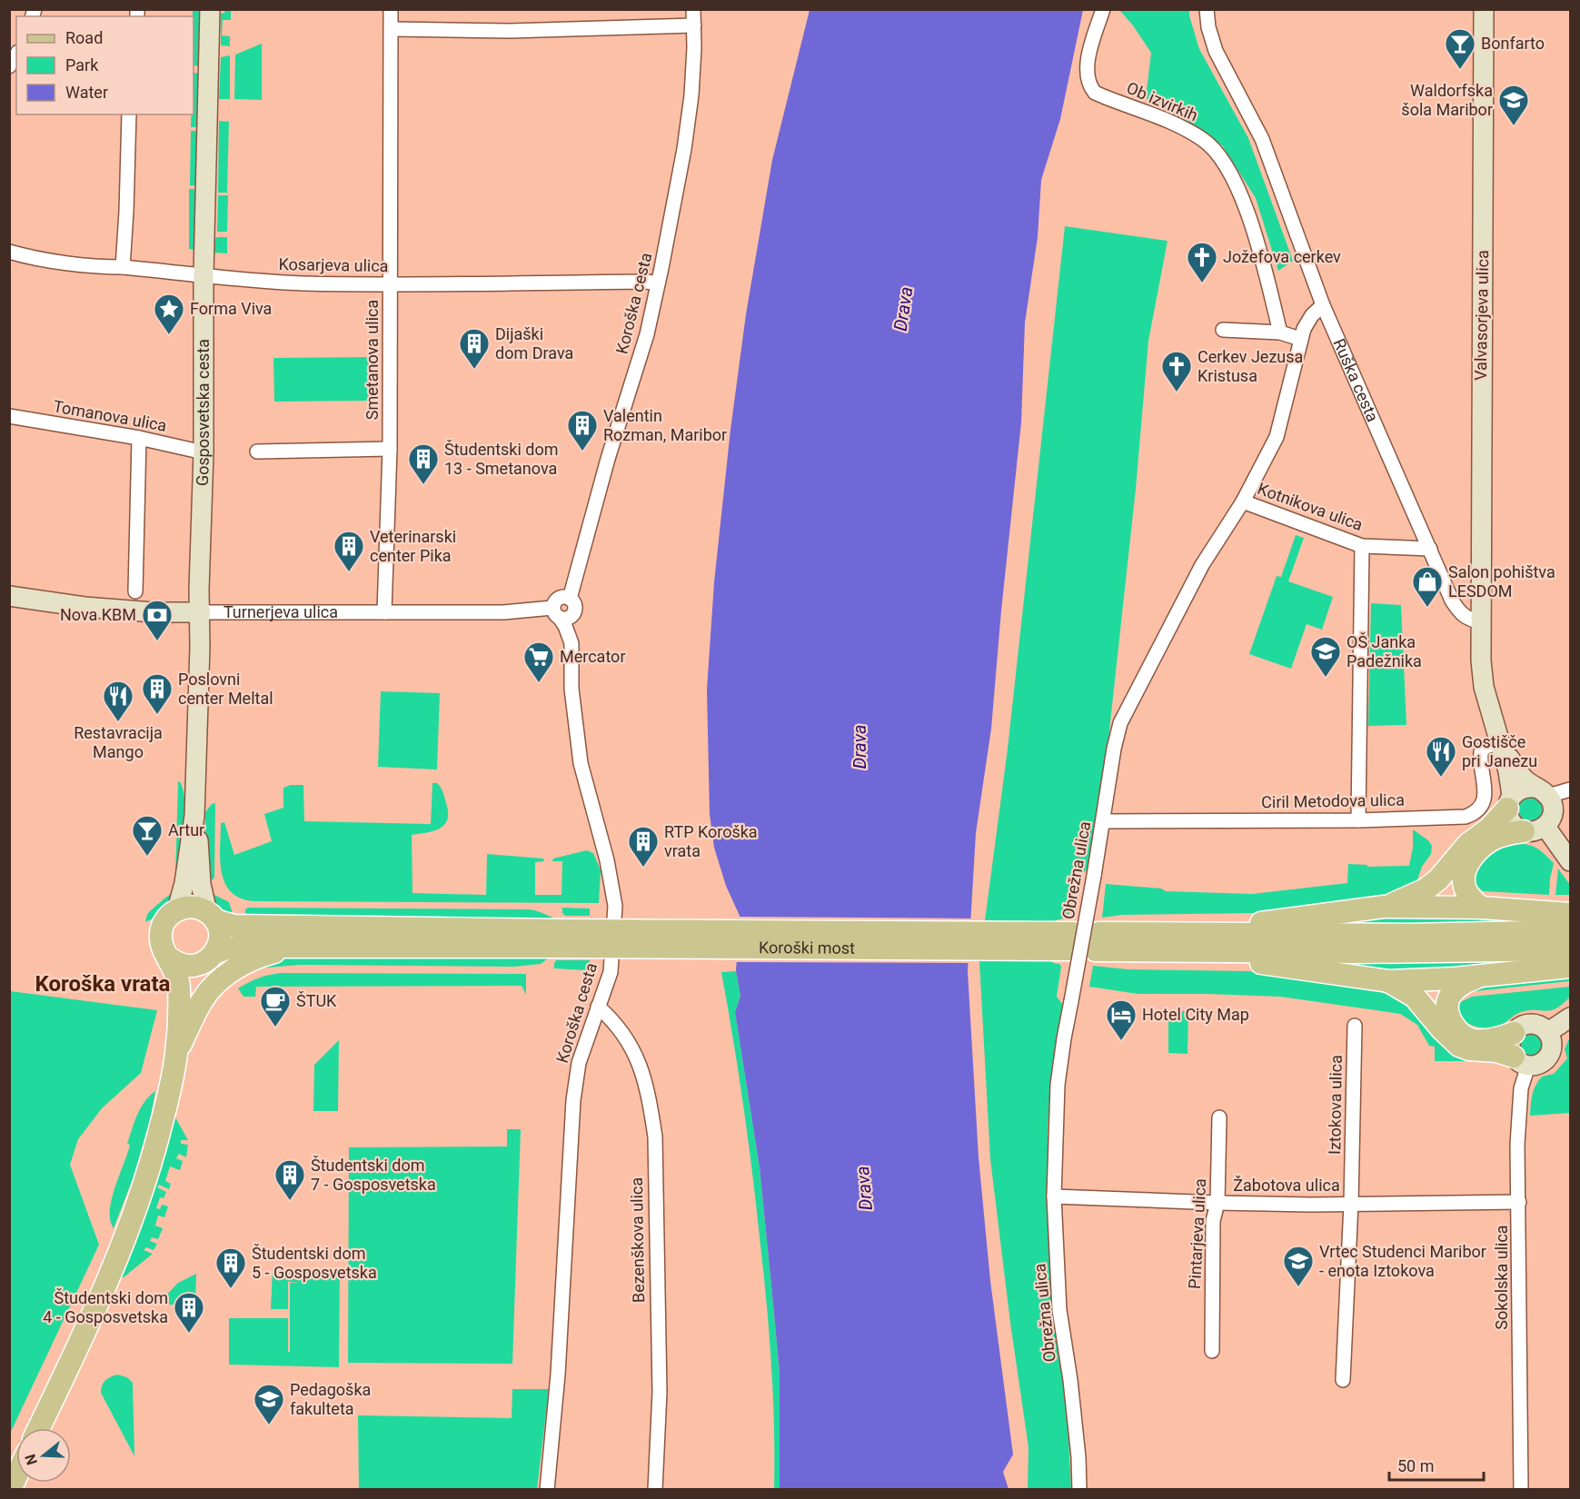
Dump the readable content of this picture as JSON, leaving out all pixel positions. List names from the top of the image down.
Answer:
{
  "streets": {
    "main road": ["Koroški most"],
    "street": [
      "Ob izvirkih",
      "Kosarjeva ulica",
      "Koroška cesta",
      "Valvasorjeva ulica",
      "Smetanova ulica",
      "Ruška cesta",
      "Gosposvetska cesta",
      "Tomanova ulica",
      "Kotnikova ulica",
      "Turnerjeva ulica",
      "Ciril Metodova ulica",
      "Obrežna ulica",
      "Iztokova ulica",
      "Žabotova ulica",
      "Pintarjeva ulica",
      "Bezenškova ulica",
      "Sokolska ulica"
    ]
  },
  "crossings": [
    ["Kosarjeva ulica", "Koroška cesta"],
    ["Kosarjeva ulica", "Smetanova ulica"],
    ["Kosarjeva ulica", "Gosposvetska cesta"],
    ["Koroška cesta", "Turnerjeva ulica"],
    ["Koroška cesta", "Bezenškova ulica"],
    ["Valvasorjeva ulica", "Ruška cesta"],
    ["Smetanova ulica", "Turnerjeva ulica"],
    ["Ruška cesta", "Kotnikova ulica"],
    ["Ruška cesta", "Obrežna ulica"],
    ["Gosposvetska cesta", "Tomanova ulica"],
    ["Gosposvetska cesta", "Turnerjeva ulica"],
    ["Kotnikova ulica", "Obrežna ulica"],
    ["Ciril Metodova ulica", "Obrežna ulica"],
    ["Obrežna ulica", "Žabotova ulica"],
    ["Iztokova ulica", "Žabotova ulica"],
    ["Žabotova ulica", "Pintarjeva ulica"],
    ["Žabotova ulica", "Sokolska ulica"]
  ],
  "districts": ["Koroška vrata"],
  "water": ["Drava"],
  "places": {
    "bar": ["Bonfarto", "Artur"],
    "school or university": [
      "Waldorfska šola Maribor",
      "OŠ Janka Padežnika",
      "Vrtec Studenci Maribor - enota Iztokova",
      "Pedagoška fakulteta"
    ],
    "church": ["Jožefova cerkev", "Cerkev Jezusa Kristusa"],
    "place": ["Forma Viva"],
    "building": [
      "Dijaški dom Drava",
      "Valentin Rozman, Maribor",
      "Študentski dom 13 - Smetanova",
      "Veterinarski center Pika",
      "Poslovni center Meltal",
      "RTP Koroška vrata",
      "Študentski dom 7 - Gosposvetska",
      "Študentski dom 5 - Gosposvetska",
      "Študentski dom 4 - Gosposvetska"
    ],
    "shop": ["Salon pohištva LESDOM"],
    "bank": ["Nova KBM"],
    "supermarket": ["Mercator"],
    "restaurant": ["Restavracija Mango", "Gostišče pri Janezu"],
    "cafe": ["ŠTUK"],
    "hotel": ["Hotel City Map"]
  },
  "legend": ["Road", "Park", "Water"],
  "scale_bar": "50 m",
  "north": "left"
}
